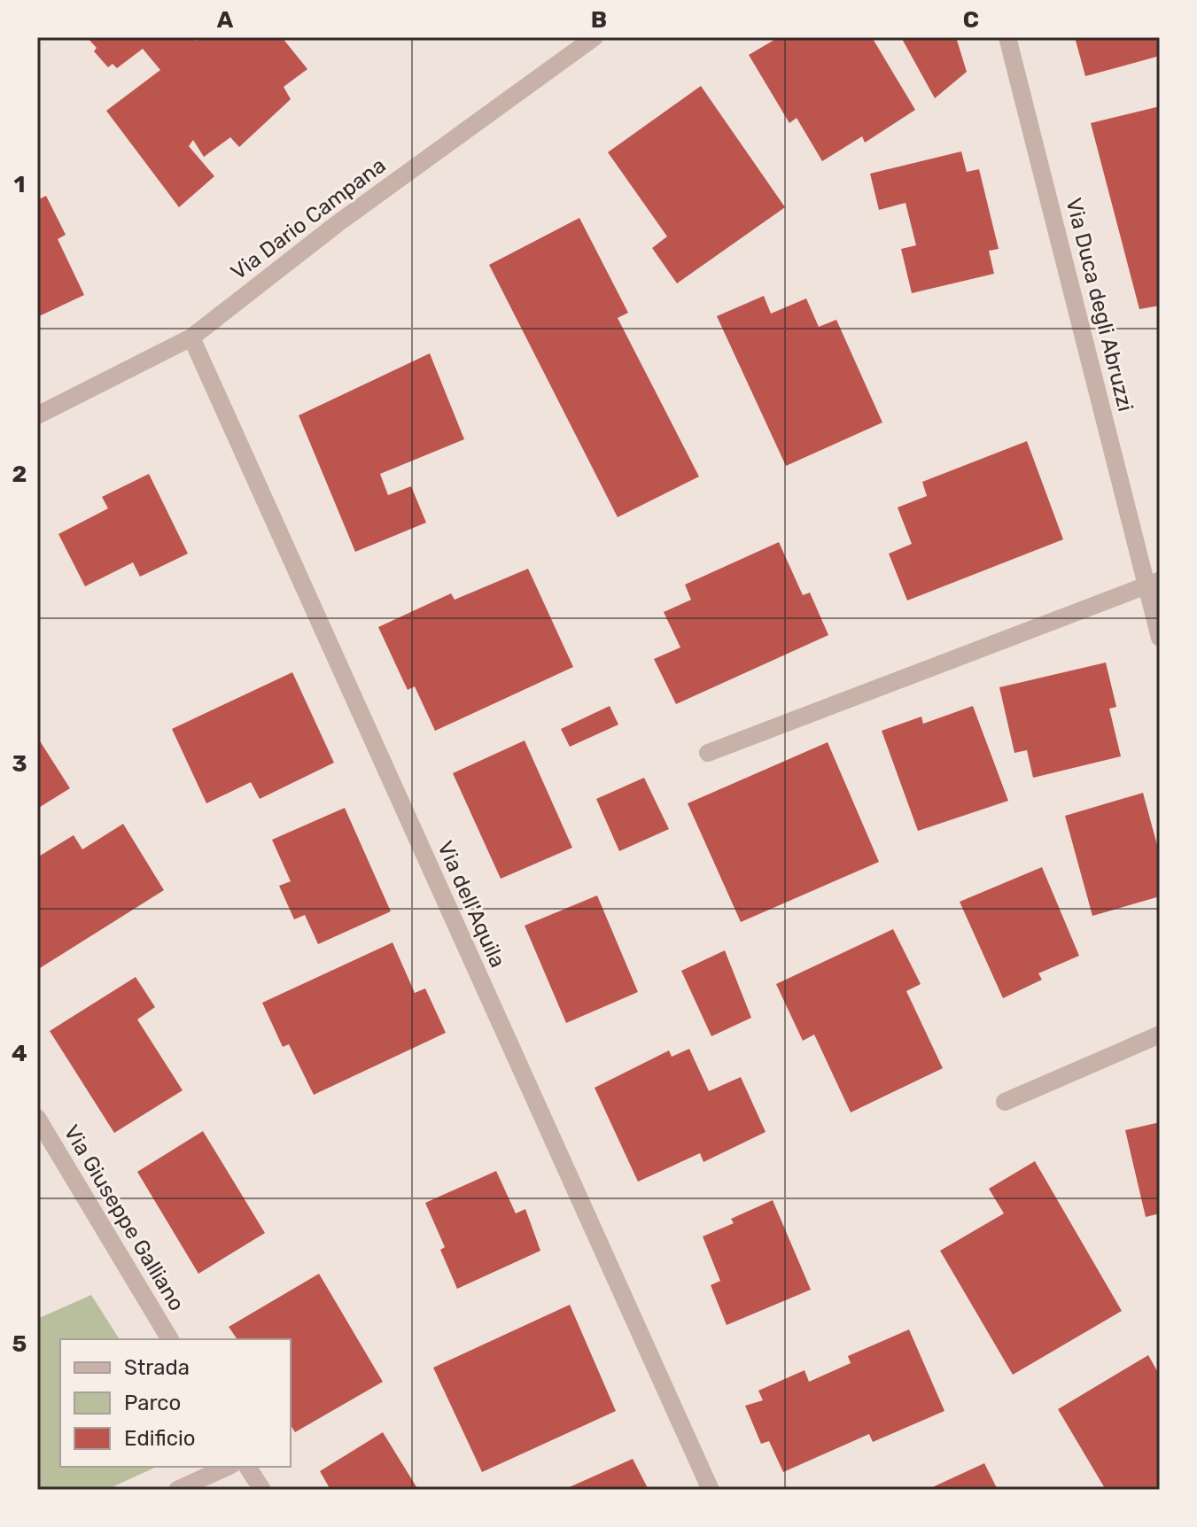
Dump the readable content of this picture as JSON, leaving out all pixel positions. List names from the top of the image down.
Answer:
{
  "streets": {
    "street": [
      "Via Dario Campana",
      "Via Duca degli Abruzzi",
      "Via dell'Aquila",
      "Via Giuseppe Galliano"
    ]
  },
  "crossings": [
    ["Via Dario Campana", "Via dell'Aquila"]
  ],
  "legend": ["Strada", "Parco", "Edificio"],
  "grid": {
    "columns": ["A", "B", "C"],
    "rows": [
      "1",
      "2",
      "3",
      "4",
      "5"
    ]
  }
}
